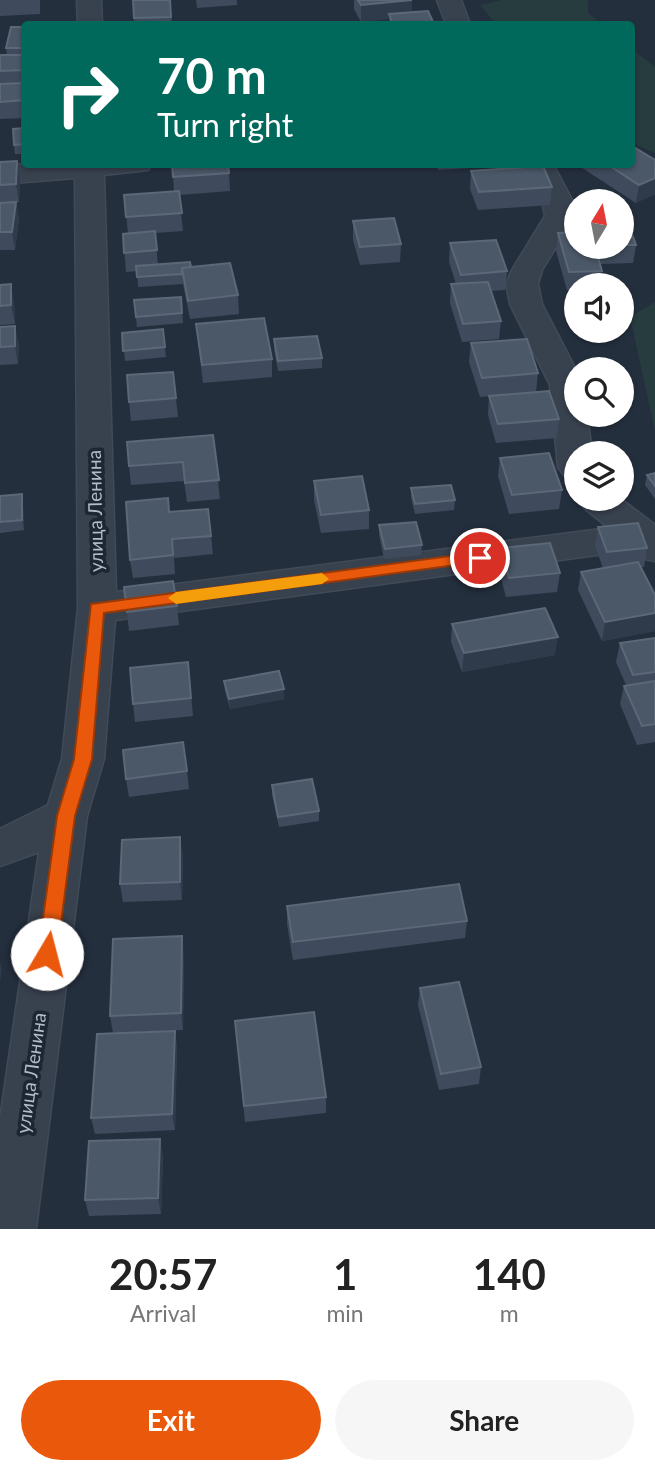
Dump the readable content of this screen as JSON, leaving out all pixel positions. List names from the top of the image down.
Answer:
{
  "streets": {
    "street": ["улица Ленина"]
  },
  "north": "top",
  "page": {
    "turn": ["70 m", "Turn right"],
    "eta": [
      "20:57",
      "Arrival",
      "1",
      "min",
      "140",
      "m"
    ],
    "buttons": ["Exit", "Share"]
  }
}
